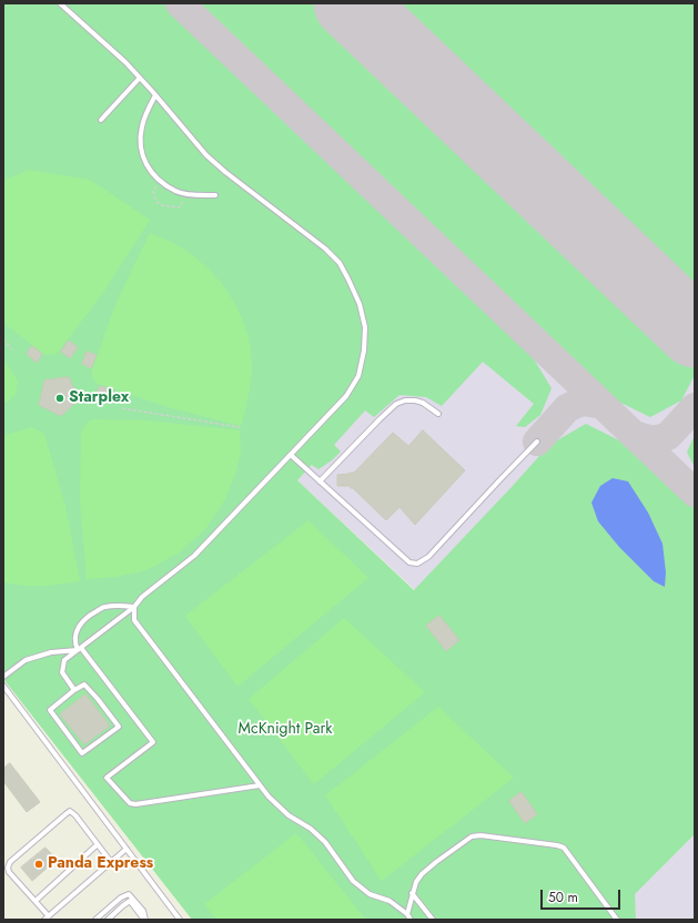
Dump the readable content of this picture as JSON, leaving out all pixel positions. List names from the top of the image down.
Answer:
{
  "parks": ["McKnight Park"],
  "places": ["Starplex", "Panda Express"],
  "scale_bar": "50 m"
}
